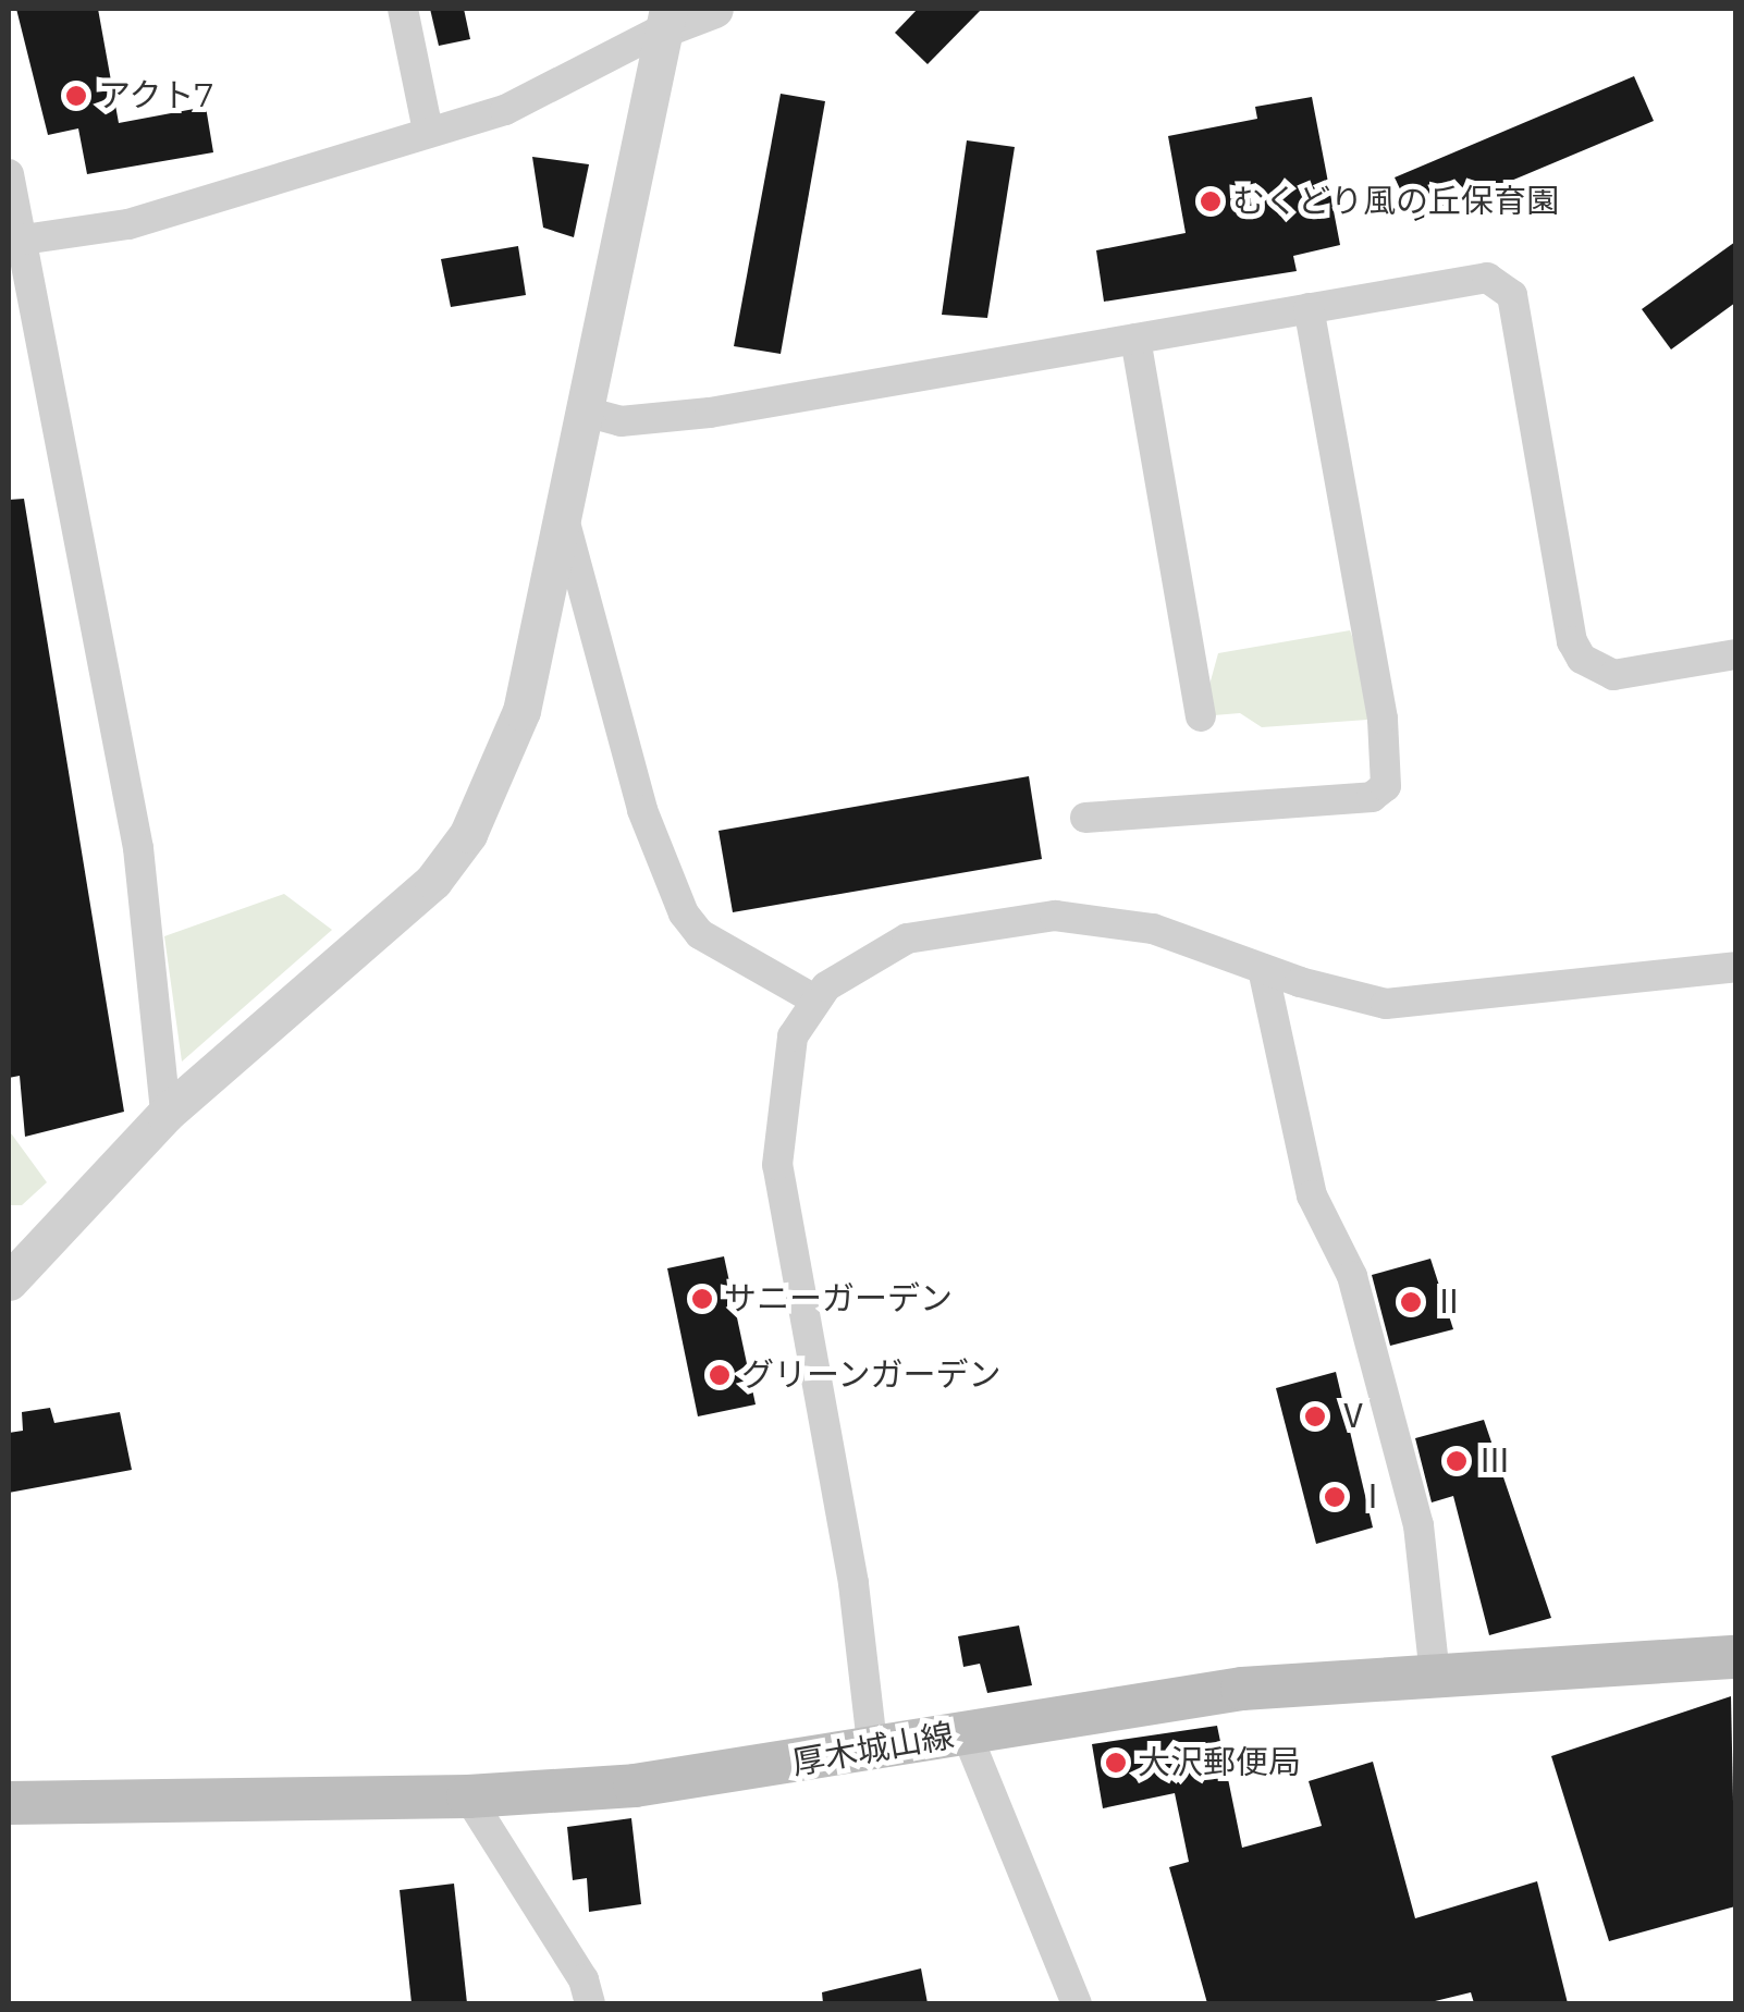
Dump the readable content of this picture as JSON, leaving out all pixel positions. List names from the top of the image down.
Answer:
{
  "streets": {
    "main road": ["厚木城山線"]
  },
  "places": [
    "アクト7",
    "むくどり風の丘保育園",
    "サニーガーデン",
    "Ⅱ",
    "グリーンガーデン",
    "Ⅴ",
    "Ⅲ",
    "Ⅰ",
    "大沢郵便局"
  ]
}
